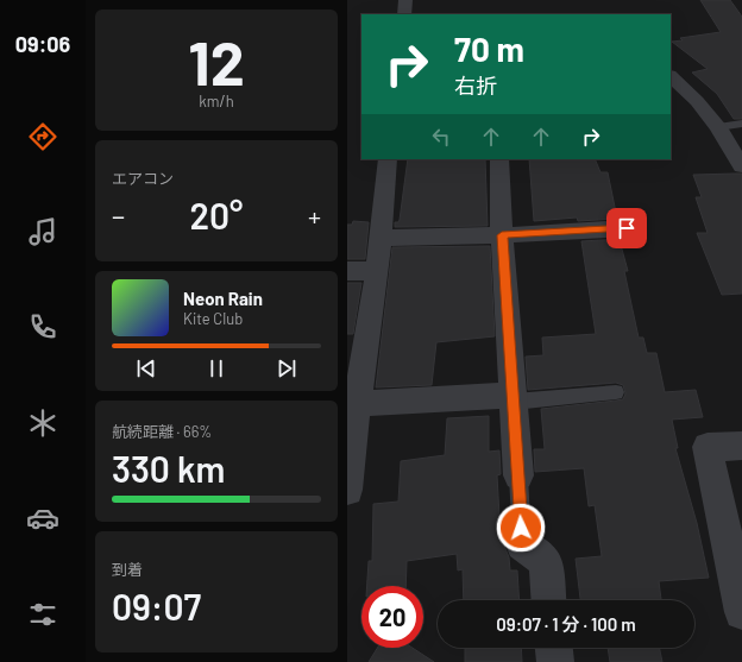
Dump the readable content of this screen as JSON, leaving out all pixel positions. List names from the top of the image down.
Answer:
{
  "page": {
    "tabs": "09:06",
    "tile": [
      ["12", "km/h"],
      "エアコン",
      ["航続距離 · 66%", "330 km"],
      ["到着", "09:07"]
    ],
    "turn": ["70 m", "右折"],
    "heat": ["−", "20°", "+"],
    "song": ["Neon Rain", "Kite Club"],
    "limit": "20",
    "trip": "09:07 · 1 分 · 100 m"
  }
}
